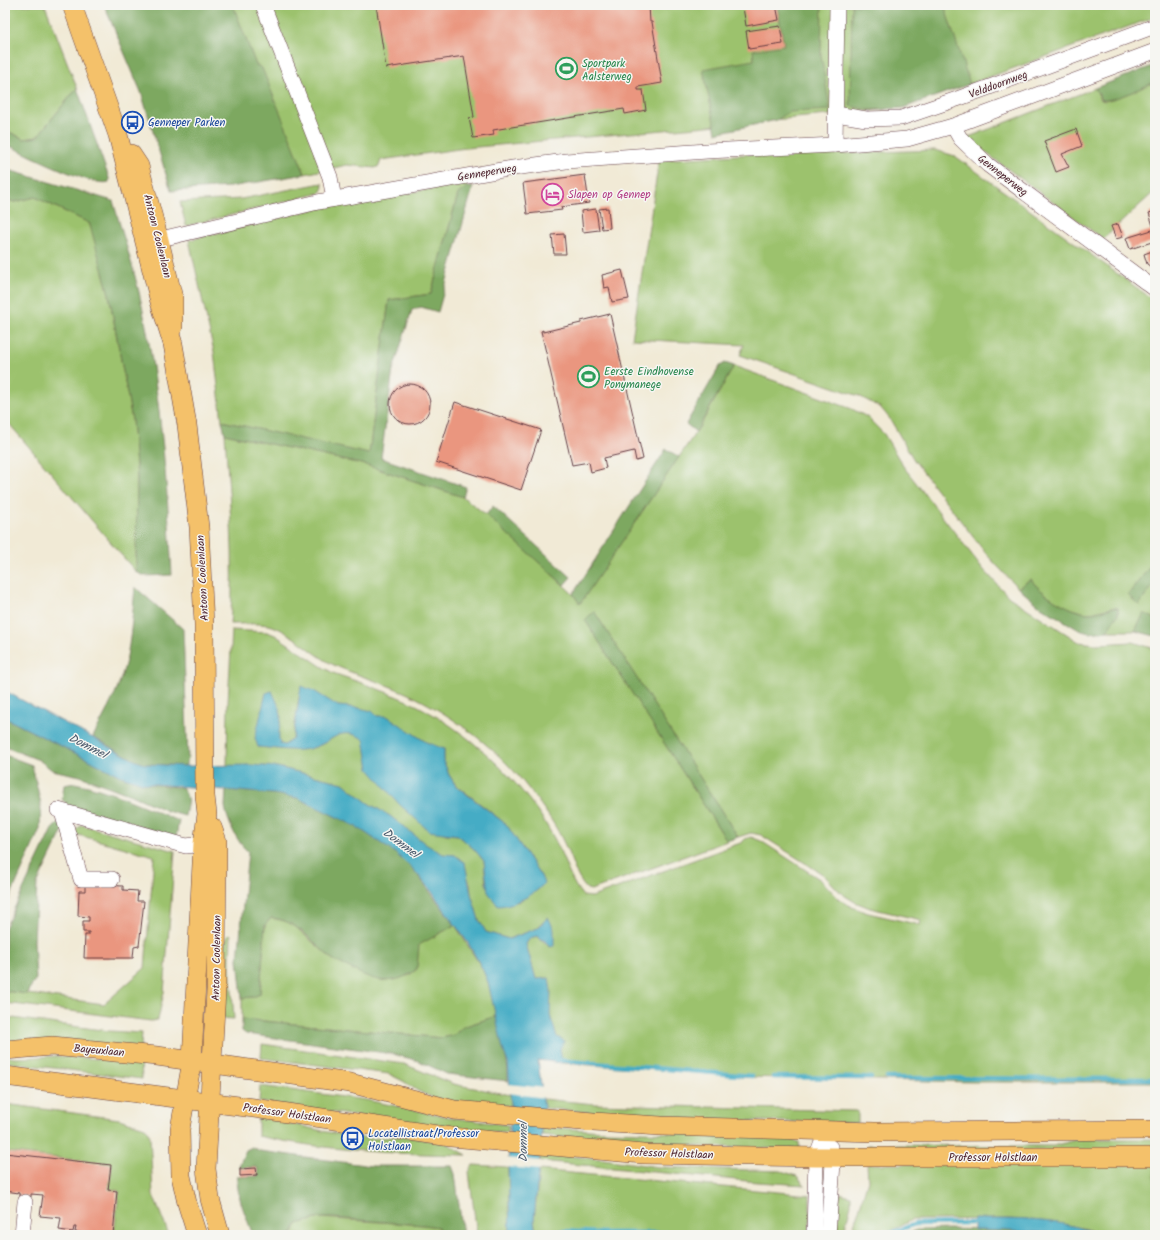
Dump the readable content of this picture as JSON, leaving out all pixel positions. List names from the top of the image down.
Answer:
{
  "streets": {
    "main road": ["Antoon Coolenlaan", "Bayeuxlaan", "Professor Holstlaan"],
    "street": ["Velddoornweg", "Genneperweg"]
  },
  "crossings": [
    ["Genneperweg", "Antoon Coolenlaan"],
    ["Antoon Coolenlaan", "Bayeuxlaan"],
    ["Antoon Coolenlaan", "Professor Holstlaan"]
  ],
  "water": ["Dommel"],
  "places": {
    "sports": ["Sportpark Aalsterweg", "Eerste Eindhovense Ponymanege"],
    "bus stop": ["Genneper Parken", "Locatellistraat/Professor Holstlaan"],
    "hotel": ["Slapen op Gennep"]
  }
}
